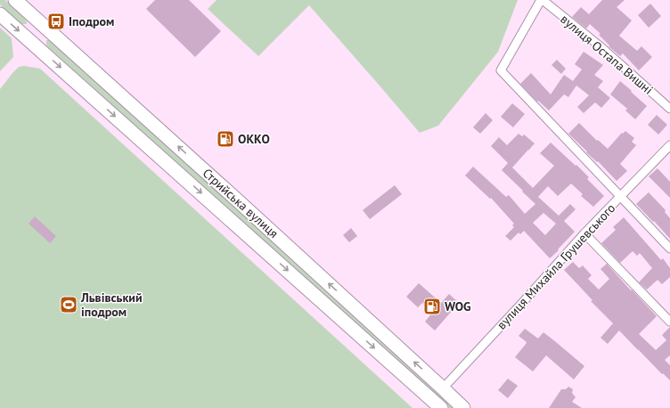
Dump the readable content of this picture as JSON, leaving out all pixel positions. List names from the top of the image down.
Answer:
{
  "streets": {
    "main road": ["Стрийська вулиця"],
    "street": ["вулиця Остапа Вишні", "вулиця Михайла Грушевського"]
  },
  "crossings": [
    ["Стрийська вулиця", "вулиця Михайла Грушевського"]
  ],
  "places": {
    "bus stop": ["Іподром"],
    "fuel station": ["ОККО", "WOG"],
    "sports": ["Львівський іподром"]
  }
}
